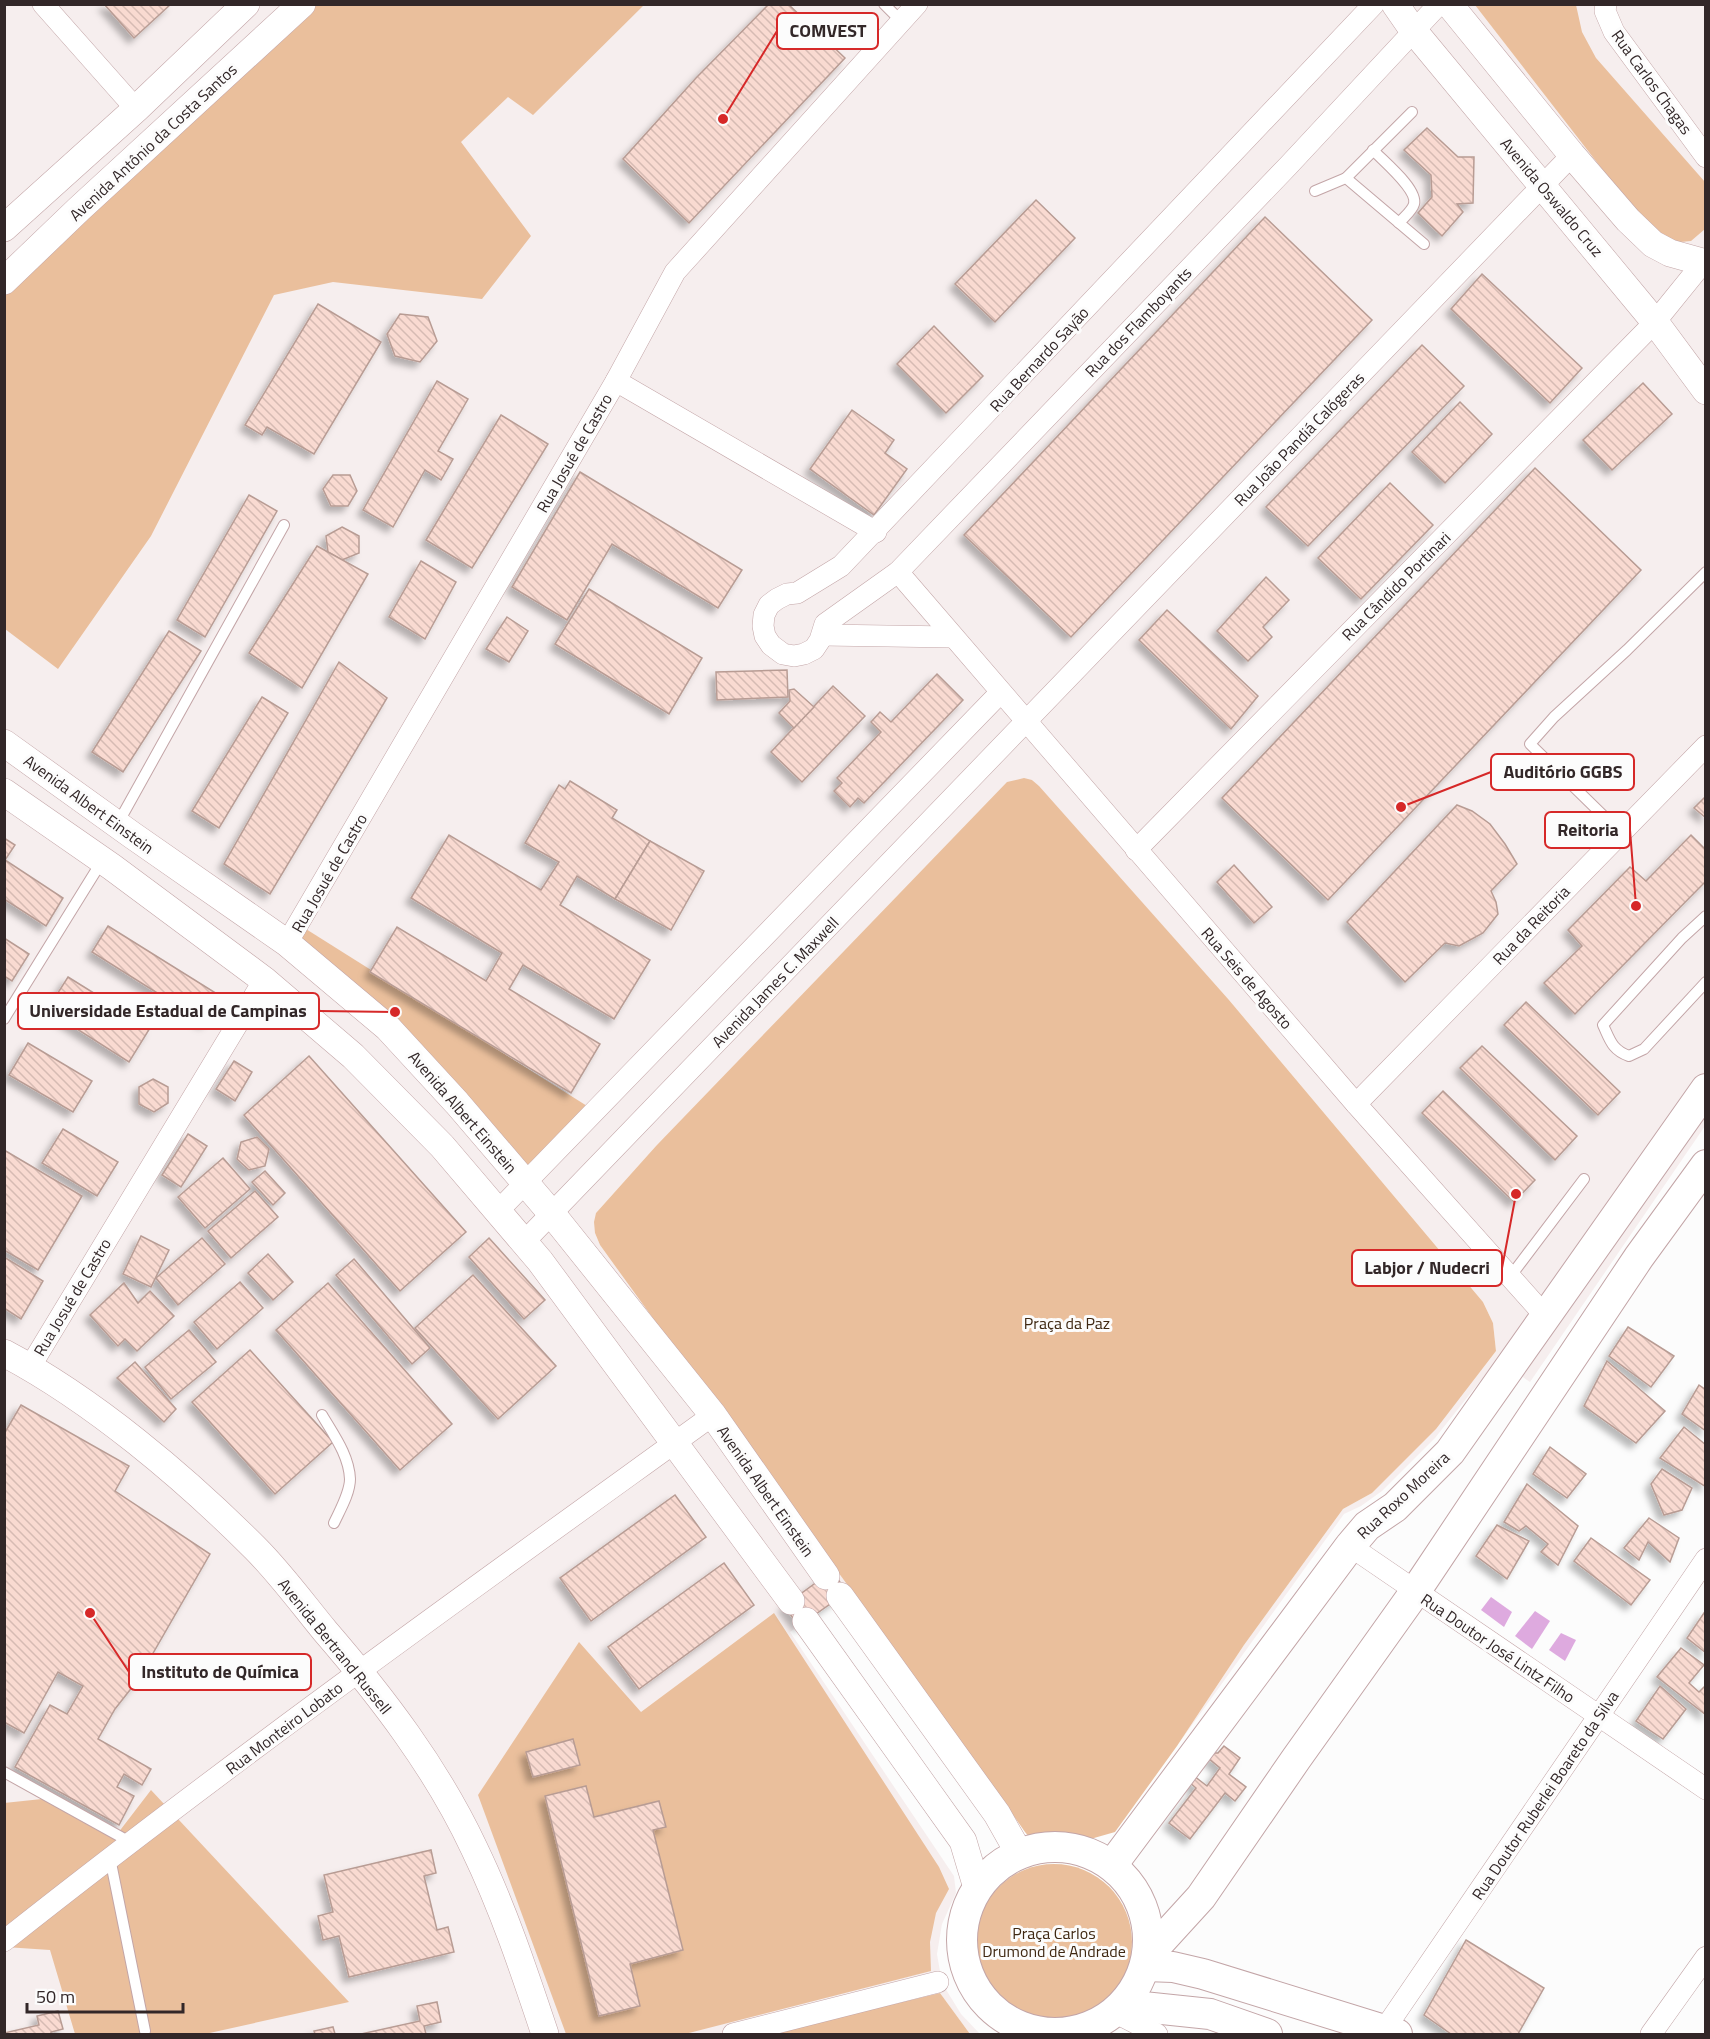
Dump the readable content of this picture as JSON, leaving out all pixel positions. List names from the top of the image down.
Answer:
{
  "streets": {
    "main road": ["Rua Roxo Moreira"],
    "street": [
      "Rua Carlos Chagas",
      "Avenida Antônio da Costa Santos",
      "Avenida Oswaldo Cruz",
      "Rua dos Flamboyants",
      "Rua Bernardo Sayão",
      "Rua João Pandiá Calógeras",
      "Rua Josué de Castro",
      "Rua Cândido Portinari",
      "Avenida Albert Einstein",
      "Rua da Reitoria",
      "Rua Seis de Agosto",
      "Avenida James C. Maxwell",
      "Avenida Bertrand Russell",
      "Rua Doutor José Lintz Filho",
      "Rua Monteiro Lobato",
      "Rua Doutor Ruberlei Boareto da Silva"
    ]
  },
  "crossings": [
    ["Avenida Oswaldo Cruz", "Rua dos Flamboyants"],
    ["Avenida Oswaldo Cruz", "Rua João Pandiá Calógeras"],
    ["Avenida Oswaldo Cruz", "Rua Cândido Portinari"],
    ["Rua dos Flamboyants", "Rua Bernardo Sayão"],
    ["Rua dos Flamboyants", "Rua Seis de Agosto"],
    ["Rua João Pandiá Calógeras", "Rua Seis de Agosto"],
    ["Rua João Pandiá Calógeras", "Avenida James C. Maxwell"],
    ["Rua Josué de Castro", "Avenida Albert Einstein"],
    ["Rua Josué de Castro", "Avenida Bertrand Russell"],
    ["Rua Cândido Portinari", "Rua Seis de Agosto"],
    ["Avenida Albert Einstein", "Avenida James C. Maxwell"],
    ["Avenida Albert Einstein", "Rua Roxo Moreira"],
    ["Avenida Albert Einstein", "Rua Monteiro Lobato"],
    ["Rua da Reitoria", "Rua Seis de Agosto"],
    ["Rua Seis de Agosto", "Avenida James C. Maxwell"],
    ["Rua Seis de Agosto", "Rua Roxo Moreira"],
    ["Rua Roxo Moreira", "Rua Doutor José Lintz Filho"],
    ["Avenida Bertrand Russell", "Rua Monteiro Lobato"],
    ["Rua Doutor José Lintz Filho", "Rua Doutor Ruberlei Boareto da Silva"]
  ],
  "parks": ["Praça da Paz", "Praça Carlos Drumond de Andrade"],
  "places": [
    "COMVEST",
    "Auditório GGBS",
    "Reitoria",
    "Universidade Estadual de Campinas",
    "Labjor / Nudecri",
    "Instituto de Química"
  ],
  "scale_bar": "50 m"
}
